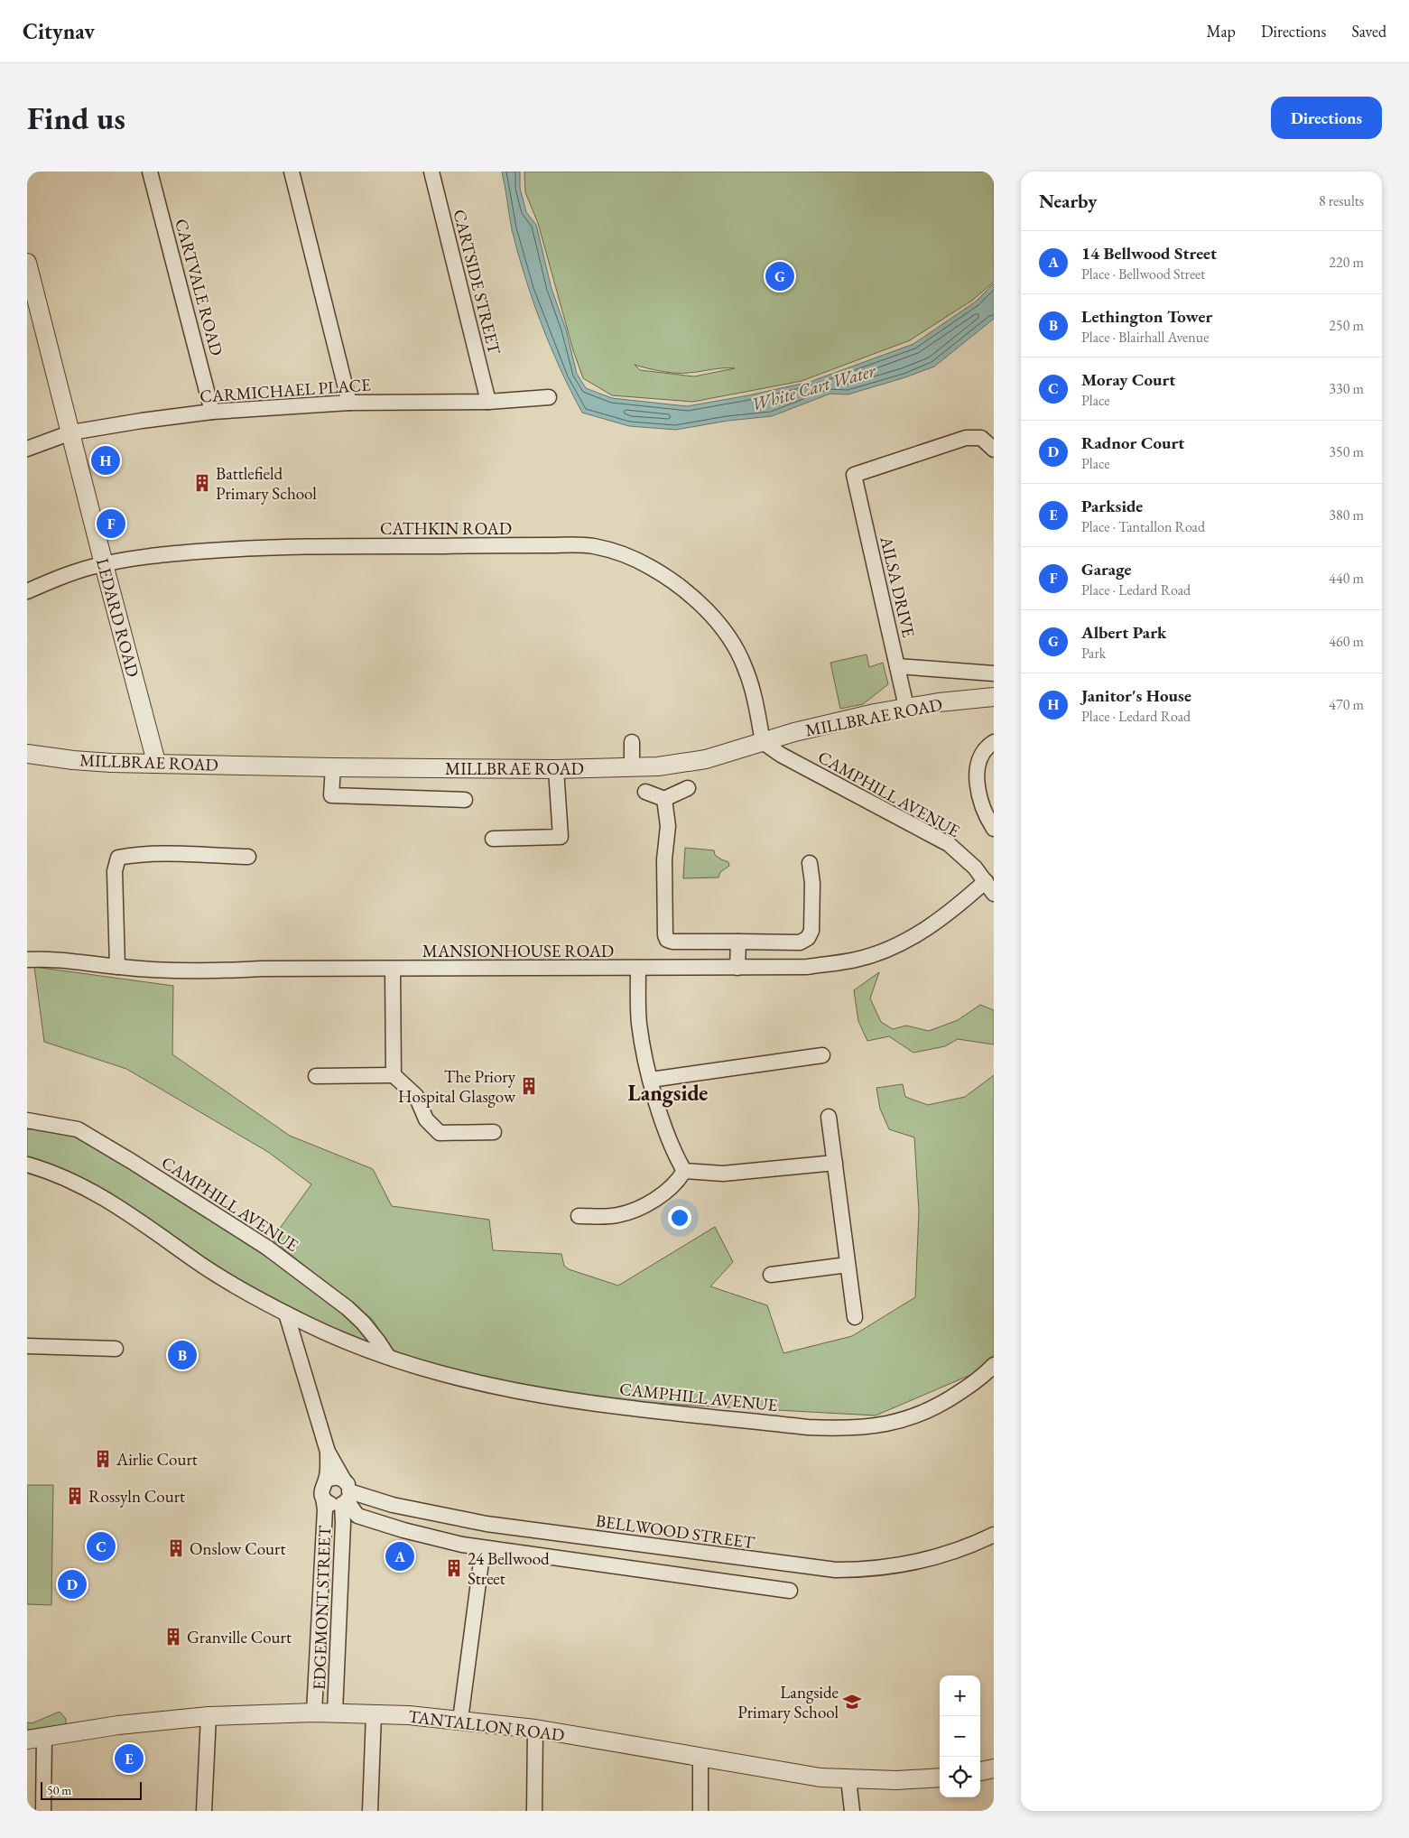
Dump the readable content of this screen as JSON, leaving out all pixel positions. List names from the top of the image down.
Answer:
{
  "streets": {
    "street": [
      "CARTSIDE STREET",
      "CARTVALE ROAD",
      "CARMICHAEL PLACE",
      "CATHKIN ROAD",
      "AILSA DRIVE",
      "LEDARD ROAD",
      "MILLBRAE ROAD",
      "CAMPHILL AVENUE",
      "MANSIONHOUSE ROAD",
      "BELLWOOD STREET",
      "EDGEMONT STREET",
      "TANTALLON ROAD"
    ]
  },
  "crossings": [
    ["CARTSIDE STREET", "CARMICHAEL PLACE"],
    ["CARTVALE ROAD", "CARMICHAEL PLACE"],
    ["CARMICHAEL PLACE", "LEDARD ROAD"],
    ["CATHKIN ROAD", "LEDARD ROAD"],
    ["CATHKIN ROAD", "MILLBRAE ROAD"],
    ["CATHKIN ROAD", "CAMPHILL AVENUE"],
    ["AILSA DRIVE", "MILLBRAE ROAD"],
    ["LEDARD ROAD", "MILLBRAE ROAD"],
    ["MILLBRAE ROAD", "CAMPHILL AVENUE"],
    ["CAMPHILL AVENUE", "MANSIONHOUSE ROAD"],
    ["CAMPHILL AVENUE", "EDGEMONT STREET"],
    ["BELLWOOD STREET", "EDGEMONT STREET"],
    ["EDGEMONT STREET", "TANTALLON ROAD"]
  ],
  "districts": ["Langside"],
  "water": ["White Cart Water"],
  "places": {
    "building": [
      "Battlefield Primary School",
      "The Priory Hospital Glasgow",
      "Airlie Court",
      "Rossyln Court",
      "Onslow Court",
      "24 Bellwood Street",
      "Granville Court"
    ],
    "school or university": ["Langside Primary School"]
  },
  "scale_bar": "50 m",
  "page": {
    "header": "Citynav",
    "nav": ["Map", "Directions", "Saved"],
    "buttons": "Directions",
    "title": "Find us",
    "heading": ["Nearby", "8 results"],
    "list": [
      {
        "mark": "A",
        "name": "14 Bellwood Street",
        "note": "Place · Bellwood Street",
        "value": "220 m"
      },
      {
        "mark": "B",
        "name": "Lethington Tower",
        "note": "Place · Blairhall Avenue",
        "value": "250 m"
      },
      {
        "mark": "C",
        "name": "Moray Court",
        "note": "Place",
        "value": "330 m"
      },
      {
        "mark": "D",
        "name": "Radnor Court",
        "note": "Place",
        "value": "350 m"
      },
      {
        "mark": "E",
        "name": "Parkside",
        "note": "Place · Tantallon Road",
        "value": "380 m"
      },
      {
        "mark": "F",
        "name": "Garage",
        "note": "Place · Ledard Road",
        "value": "440 m"
      },
      {
        "mark": "G",
        "name": "Albert Park",
        "note": "Park",
        "value": "460 m"
      },
      {
        "mark": "H",
        "name": "Janitor's House",
        "note": "Place · Ledard Road",
        "value": "470 m"
      }
    ],
    "pins": [
      "G",
      "H",
      "F",
      "B",
      "C",
      "A",
      "D",
      "E"
    ],
    "map_buttons": ["+", "−"],
    "scale": "50 m"
  }
}
